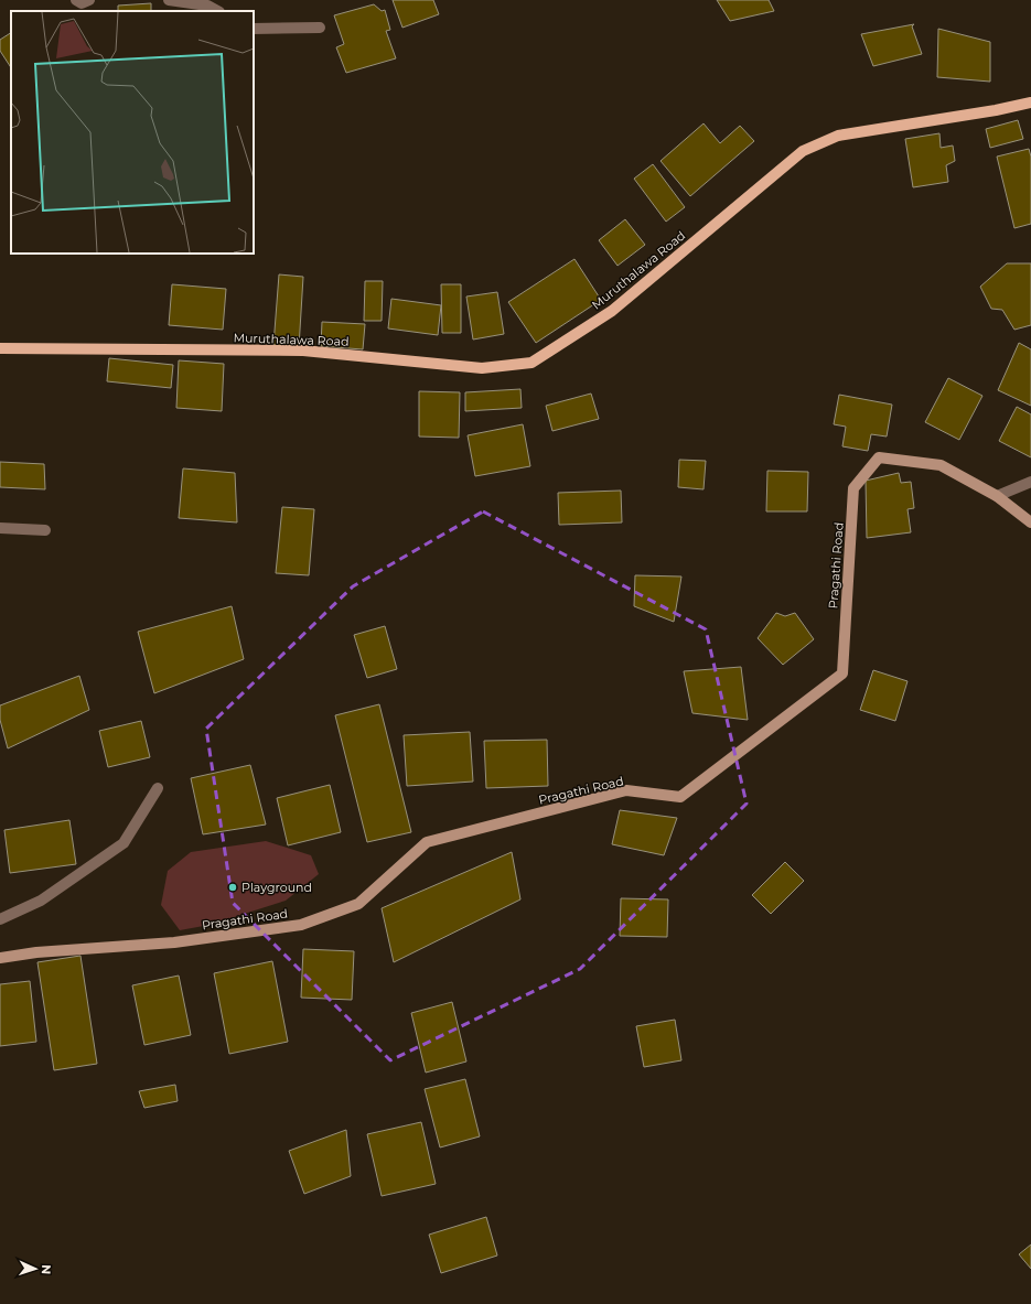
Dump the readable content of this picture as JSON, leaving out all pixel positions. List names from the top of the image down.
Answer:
{
  "streets": {
    "main road": ["Muruthalawa Road"],
    "street": ["Pragathi Road"]
  },
  "places": ["Playground"],
  "north": "right"
}
